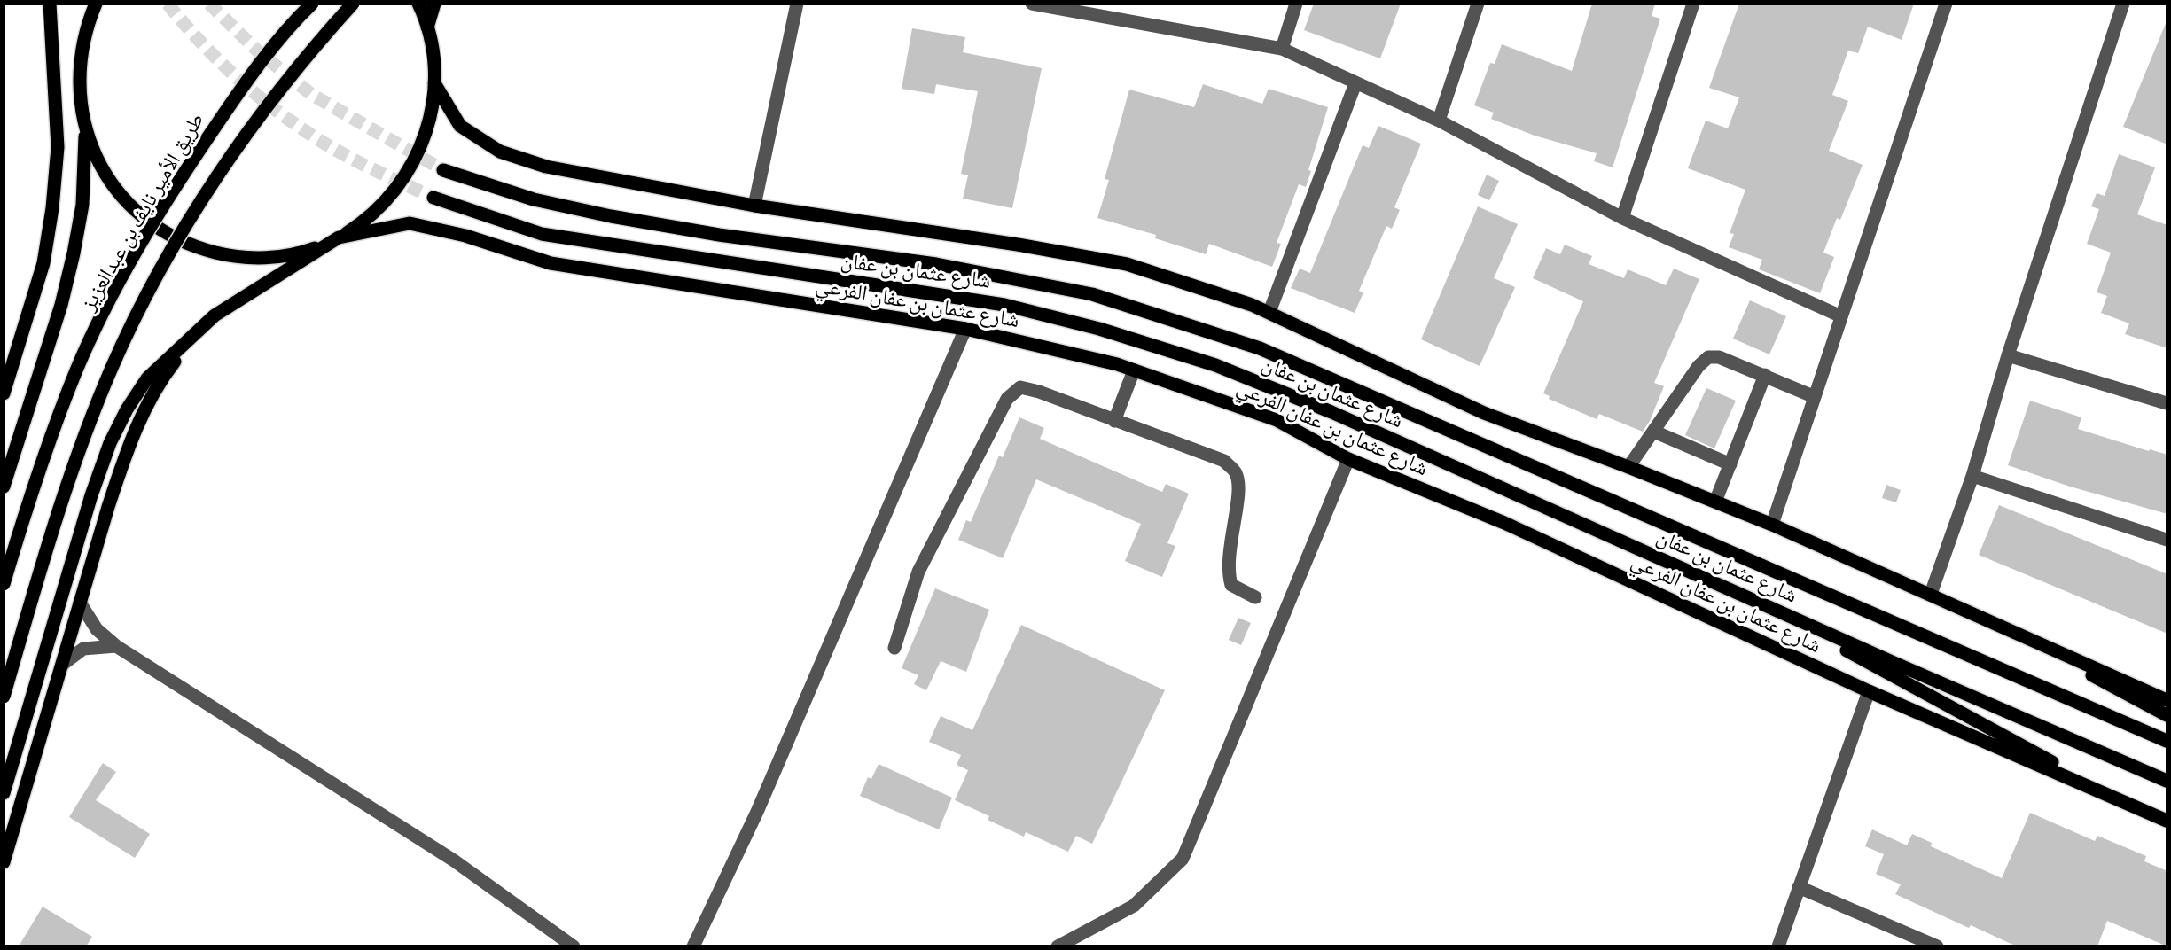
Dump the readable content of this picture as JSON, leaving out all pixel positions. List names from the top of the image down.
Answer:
{
  "streets": {
    "main road": ["طريق الأمير نايف بن عبدالعزيز", "شارع عثمان بن عفان", "شارع عثمان بن عفان الفرعي"]
  }
}
